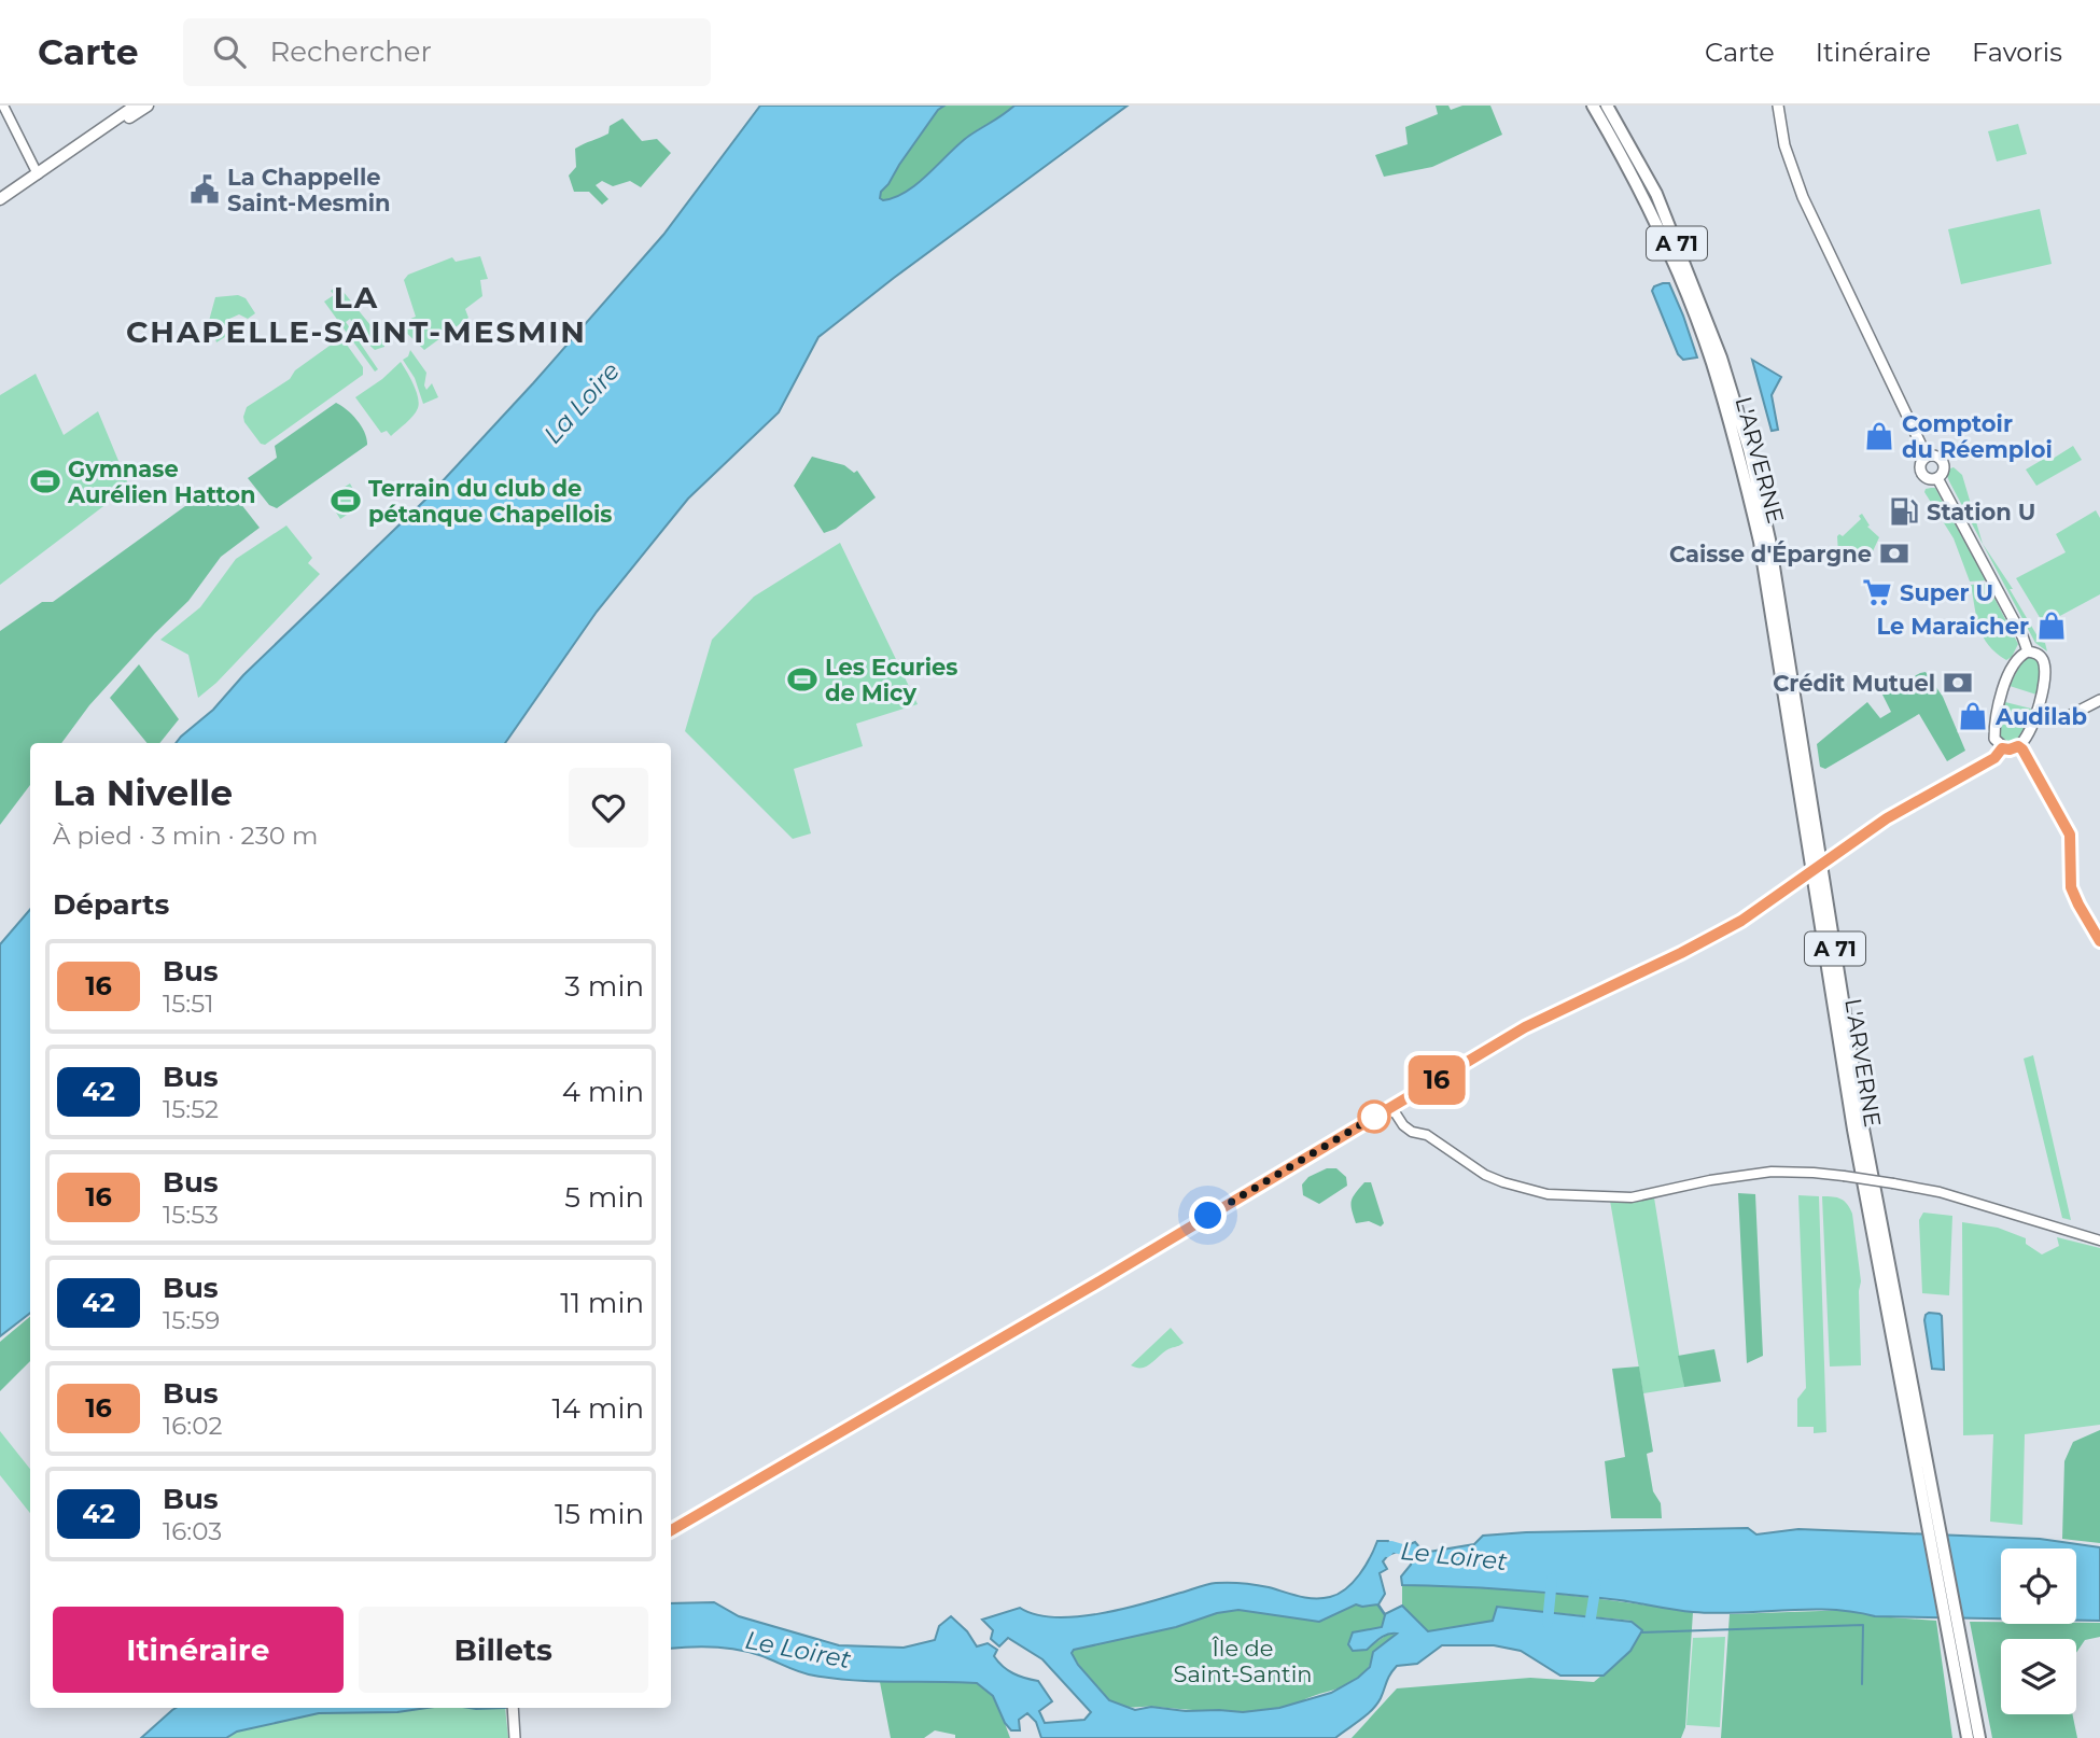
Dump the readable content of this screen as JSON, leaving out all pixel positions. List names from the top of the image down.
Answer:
{
  "streets": {
    "highway": ["A 71", "L'ARVERNE"]
  },
  "districts": ["LA CHAPELLE-SAINT-MESMIN"],
  "water": ["La Loire", "Le Loiret"],
  "parks": ["Île de Saint-Santin"],
  "places": {
    "public building": ["La Chappelle Saint-Mesmin"],
    "shop": ["Comptoir du Réemploi", "Le Maraicher", "Audilab"],
    "sports": ["Gymnase Aurélien Hatton", "Terrain du club de pétanque Chapellois", "Les Ecuries de Micy"],
    "fuel station": ["Station U"],
    "bank": ["Caisse d'Épargne", "Crédit Mutuel"],
    "supermarket": ["Super U"]
  },
  "lines": ["bus line 16"],
  "page": {
    "header": "Carte",
    "search": "Rechercher",
    "nav": ["Carte", "Itinéraire", "Favoris"],
    "on_map": "16",
    "heading": [
      ["La Nivelle", "À pied · 3 min · 230 m"],
      "Départs"
    ],
    "list": [
      {
        "mark": "16",
        "name": "Bus",
        "note": "15:51",
        "value": "3 min"
      },
      {
        "mark": "42",
        "name": "Bus",
        "note": "15:52",
        "value": "4 min"
      },
      {
        "mark": "16",
        "name": "Bus",
        "note": "15:53",
        "value": "5 min"
      },
      {
        "mark": "42",
        "name": "Bus",
        "note": "15:59",
        "value": "11 min"
      },
      {
        "mark": "16",
        "name": "Bus",
        "note": "16:02",
        "value": "14 min"
      },
      {
        "mark": "42",
        "name": "Bus",
        "note": "16:03",
        "value": "15 min"
      }
    ],
    "buttons": ["Itinéraire", "Billets"]
  }
}
